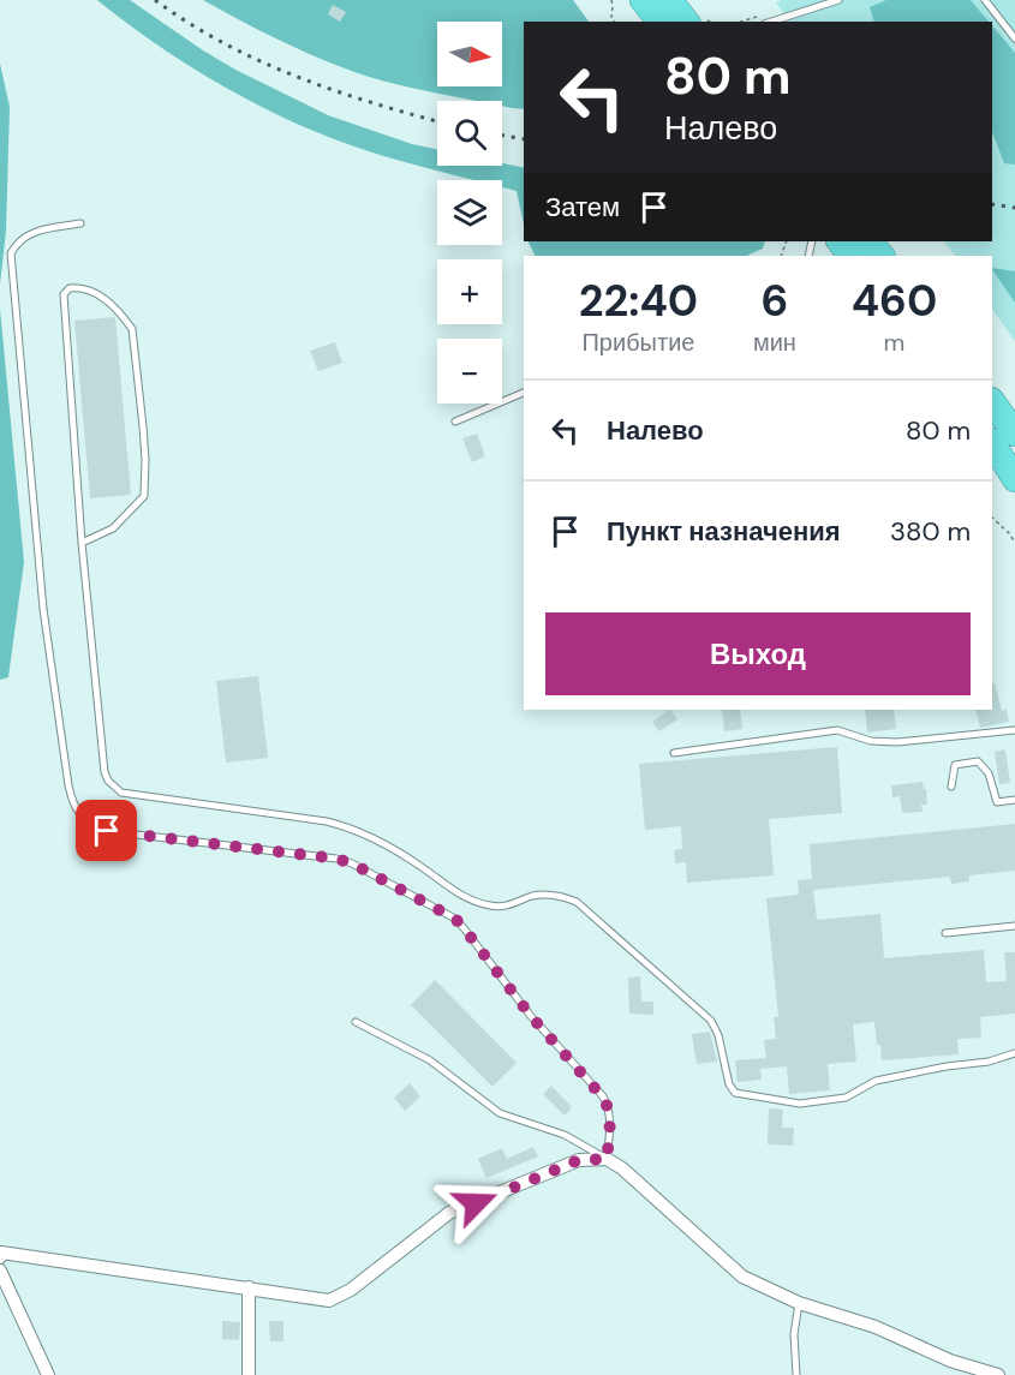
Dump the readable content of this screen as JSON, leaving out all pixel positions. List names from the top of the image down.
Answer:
{
  "north": "right",
  "page": {
    "map_buttons": ["+", "−"],
    "turn": ["80 m", "Налево"],
    "then": "Затем",
    "eta": [
      "22:40",
      "Прибытие",
      "6",
      "мин",
      "460",
      "m"
    ],
    "list": [
      {
        "name": "Налево",
        "value": "80 m"
      },
      {
        "name": "Пункт назначения",
        "value": "380 m"
      }
    ],
    "buttons": "Выход"
  }
}
